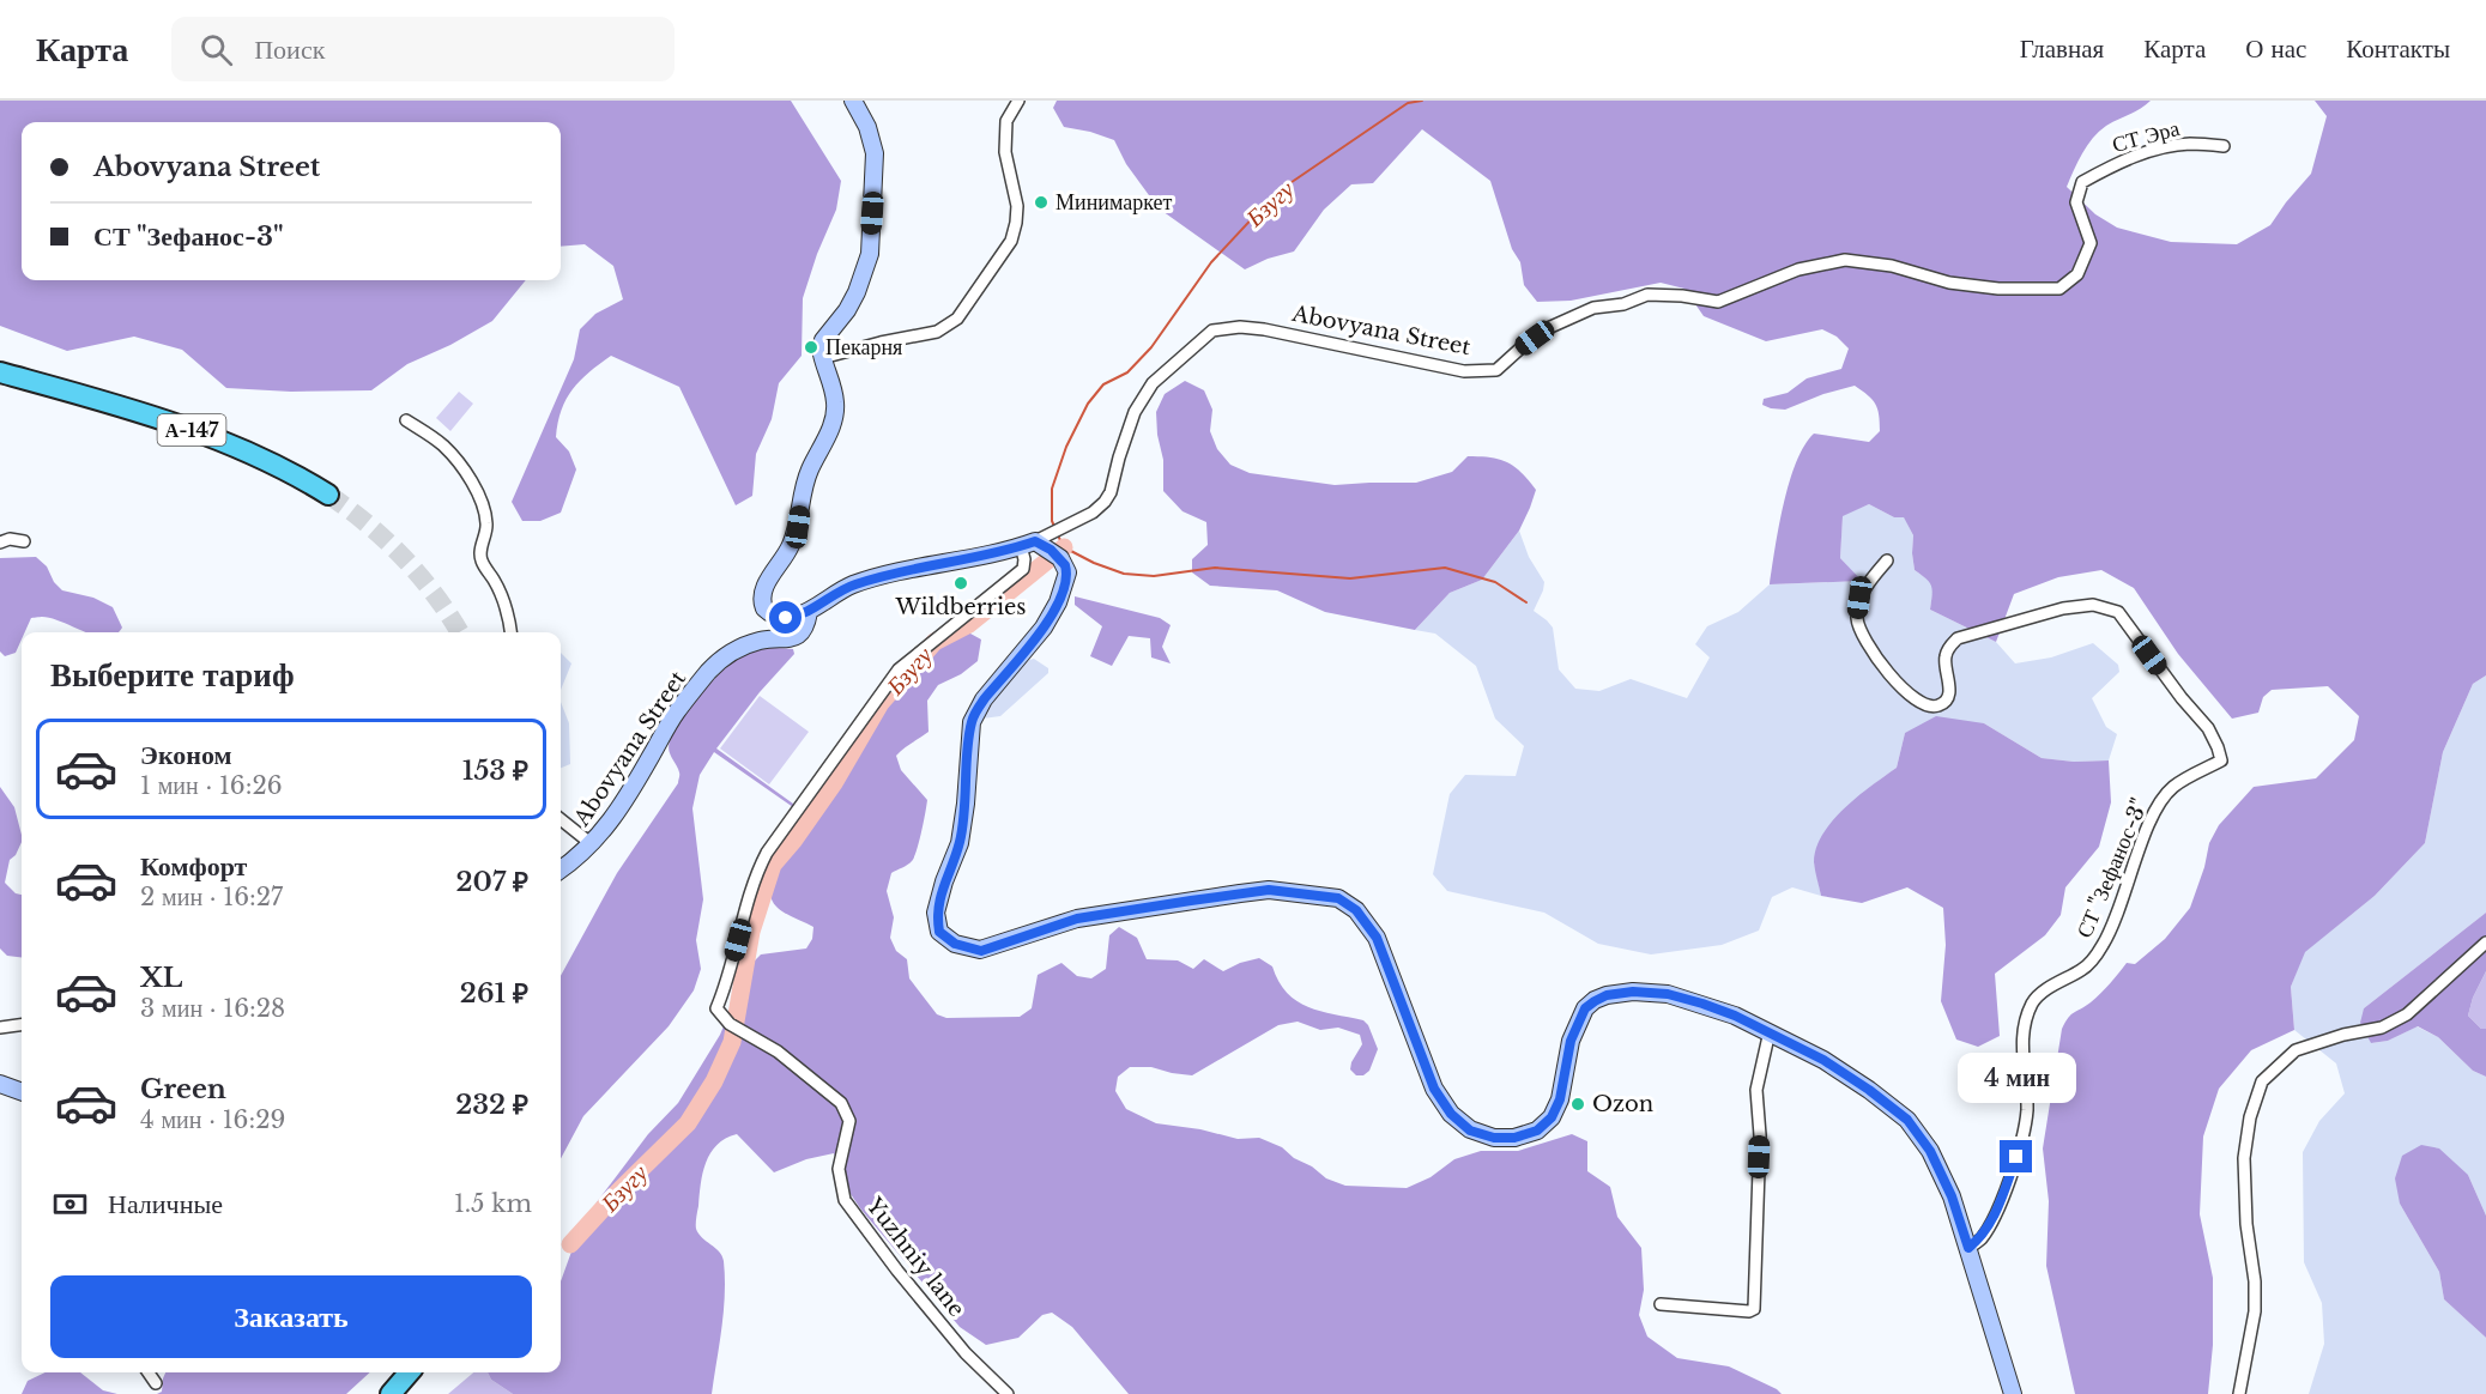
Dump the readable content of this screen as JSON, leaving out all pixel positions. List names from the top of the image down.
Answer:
{
  "streets": {
    "highway": ["А-147"],
    "street": [
      "СТ Эра",
      "Abovyana Street",
      "СТ \"Зефанос-3\"",
      "Yuzhniy lane"
    ]
  },
  "crossings": [
    ["СТ Эра", "Abovyana Street"],
    ["Abovyana Street", "Yuzhniy lane"]
  ],
  "water": ["Бзугу"],
  "places": [
    "Минимаркет",
    "Пекарня",
    "Wildberries",
    "Ozon"
  ],
  "page": {
    "header": "Карта",
    "search": "Поиск",
    "nav": [
      "Главная",
      "Карта",
      "О нас",
      "Контакты"
    ],
    "banner": ["Abovyana Street", "СТ \"Зефанос-3\""],
    "heading": "Выберите тариф",
    "list": [
      {
        "name": "Эконом",
        "note": "1 мин · 16:26",
        "value": "153 ₽"
      },
      {
        "name": "Комфорт",
        "note": "2 мин · 16:27",
        "value": "207 ₽"
      },
      {
        "name": "XL",
        "note": "3 мин · 16:28",
        "value": "261 ₽"
      },
      {
        "name": "Green",
        "note": "4 мин · 16:29",
        "value": "232 ₽"
      }
    ],
    "bubble": "4 мин",
    "pay": ["Наличные", "1.5 km"],
    "buttons": "Заказать"
  }
}
